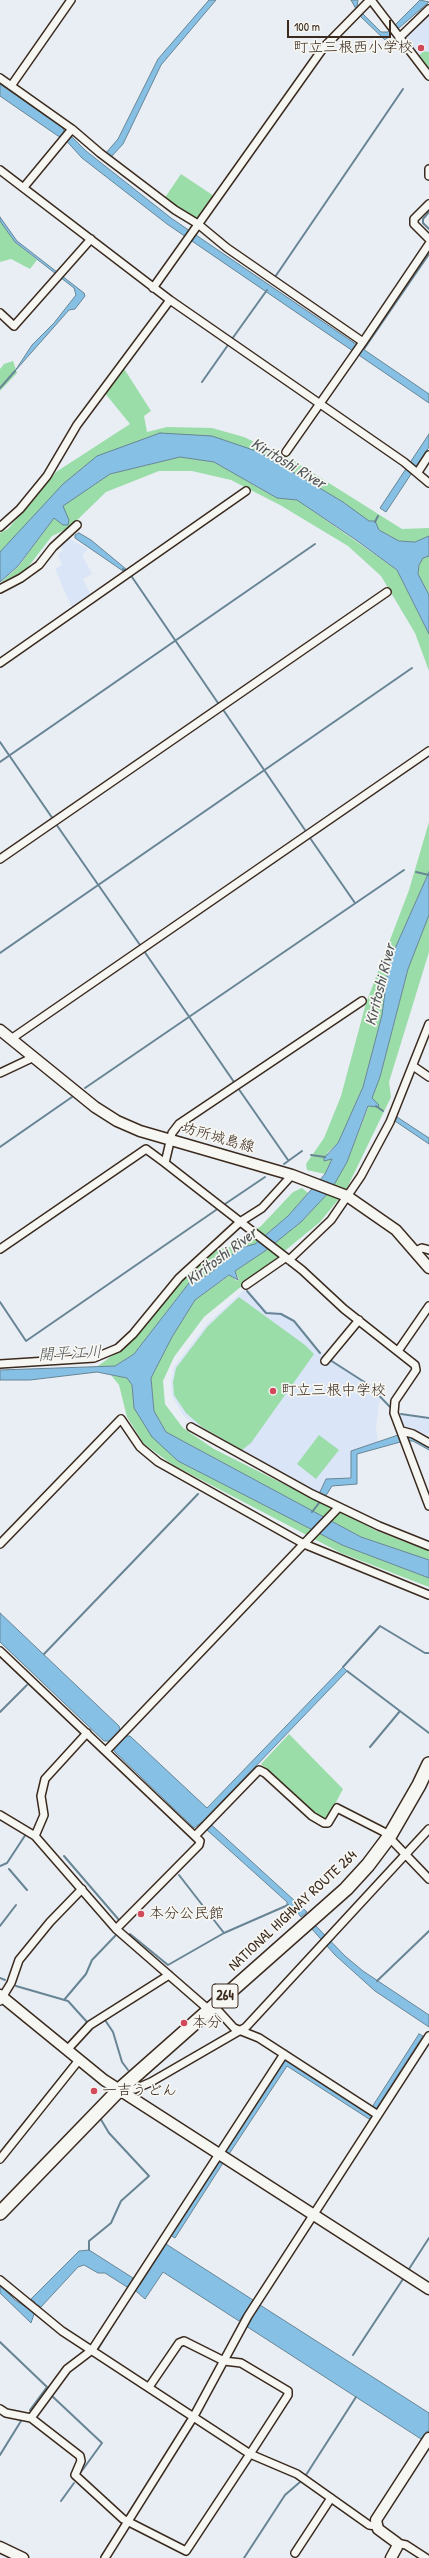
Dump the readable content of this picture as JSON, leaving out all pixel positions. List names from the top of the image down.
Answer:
{
  "streets": {
    "highway": ["NATIONAL HIGHWAY ROUTE 264", "264"],
    "street": ["坊所城島線"]
  },
  "water": ["Kiritoshi River", "開平江川"],
  "places": [
    "町立三根西小学校",
    "町立三根中学校",
    "本分公民館",
    "本分",
    "一吉うどん"
  ],
  "scale_bar": "100 m"
}
